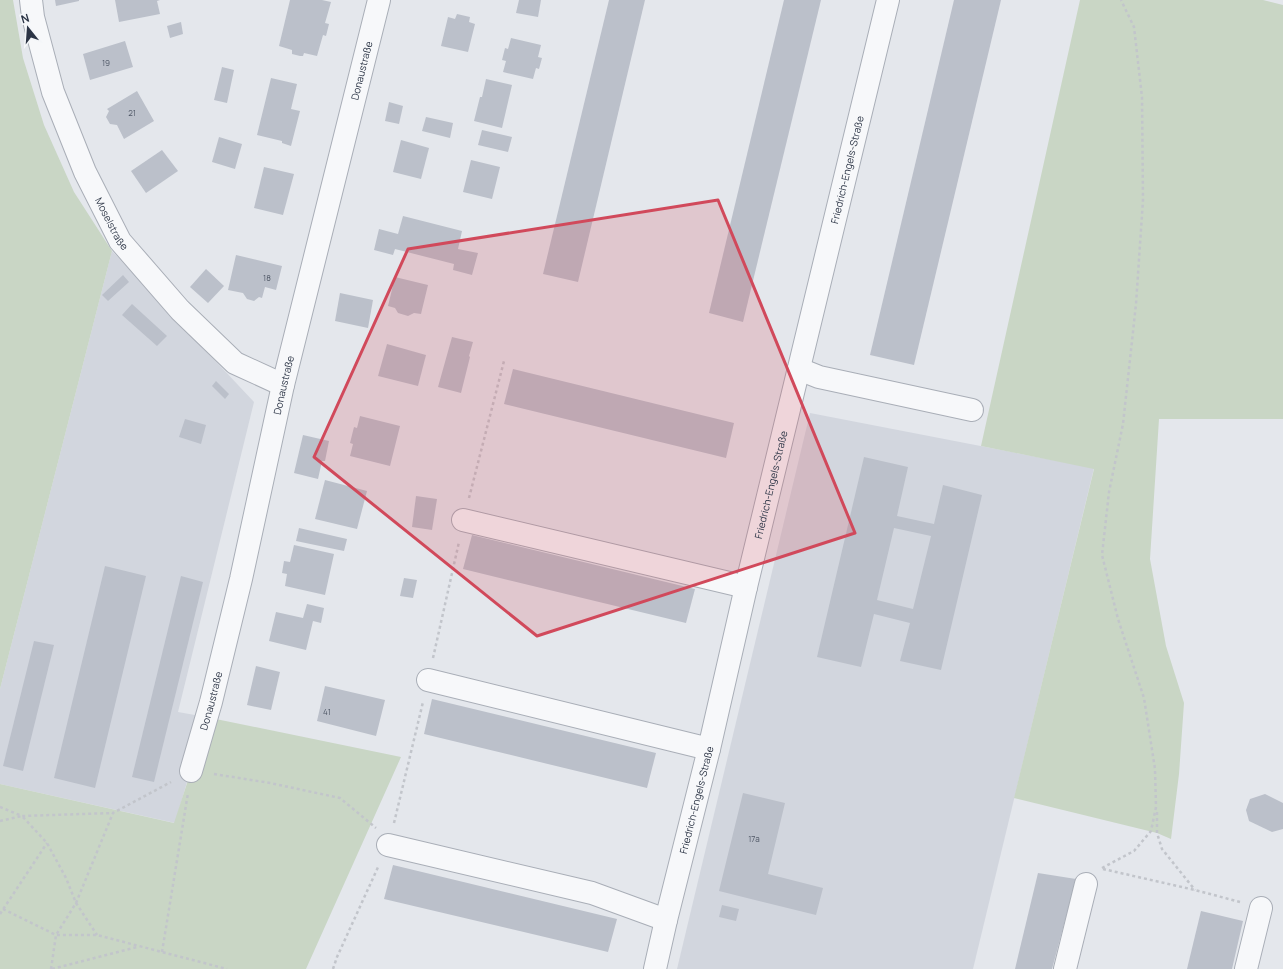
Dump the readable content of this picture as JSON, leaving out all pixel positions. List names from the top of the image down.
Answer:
{
  "streets": {
    "street": ["Donaustraße", "Friedrich-Engels-Straße", "Moselstraße"]
  },
  "crossings": [
    ["Donaustraße", "Moselstraße"]
  ],
  "house_numbers": [
    "19",
    "21",
    "18",
    "41",
    "17a"
  ],
  "north": "top"
}
